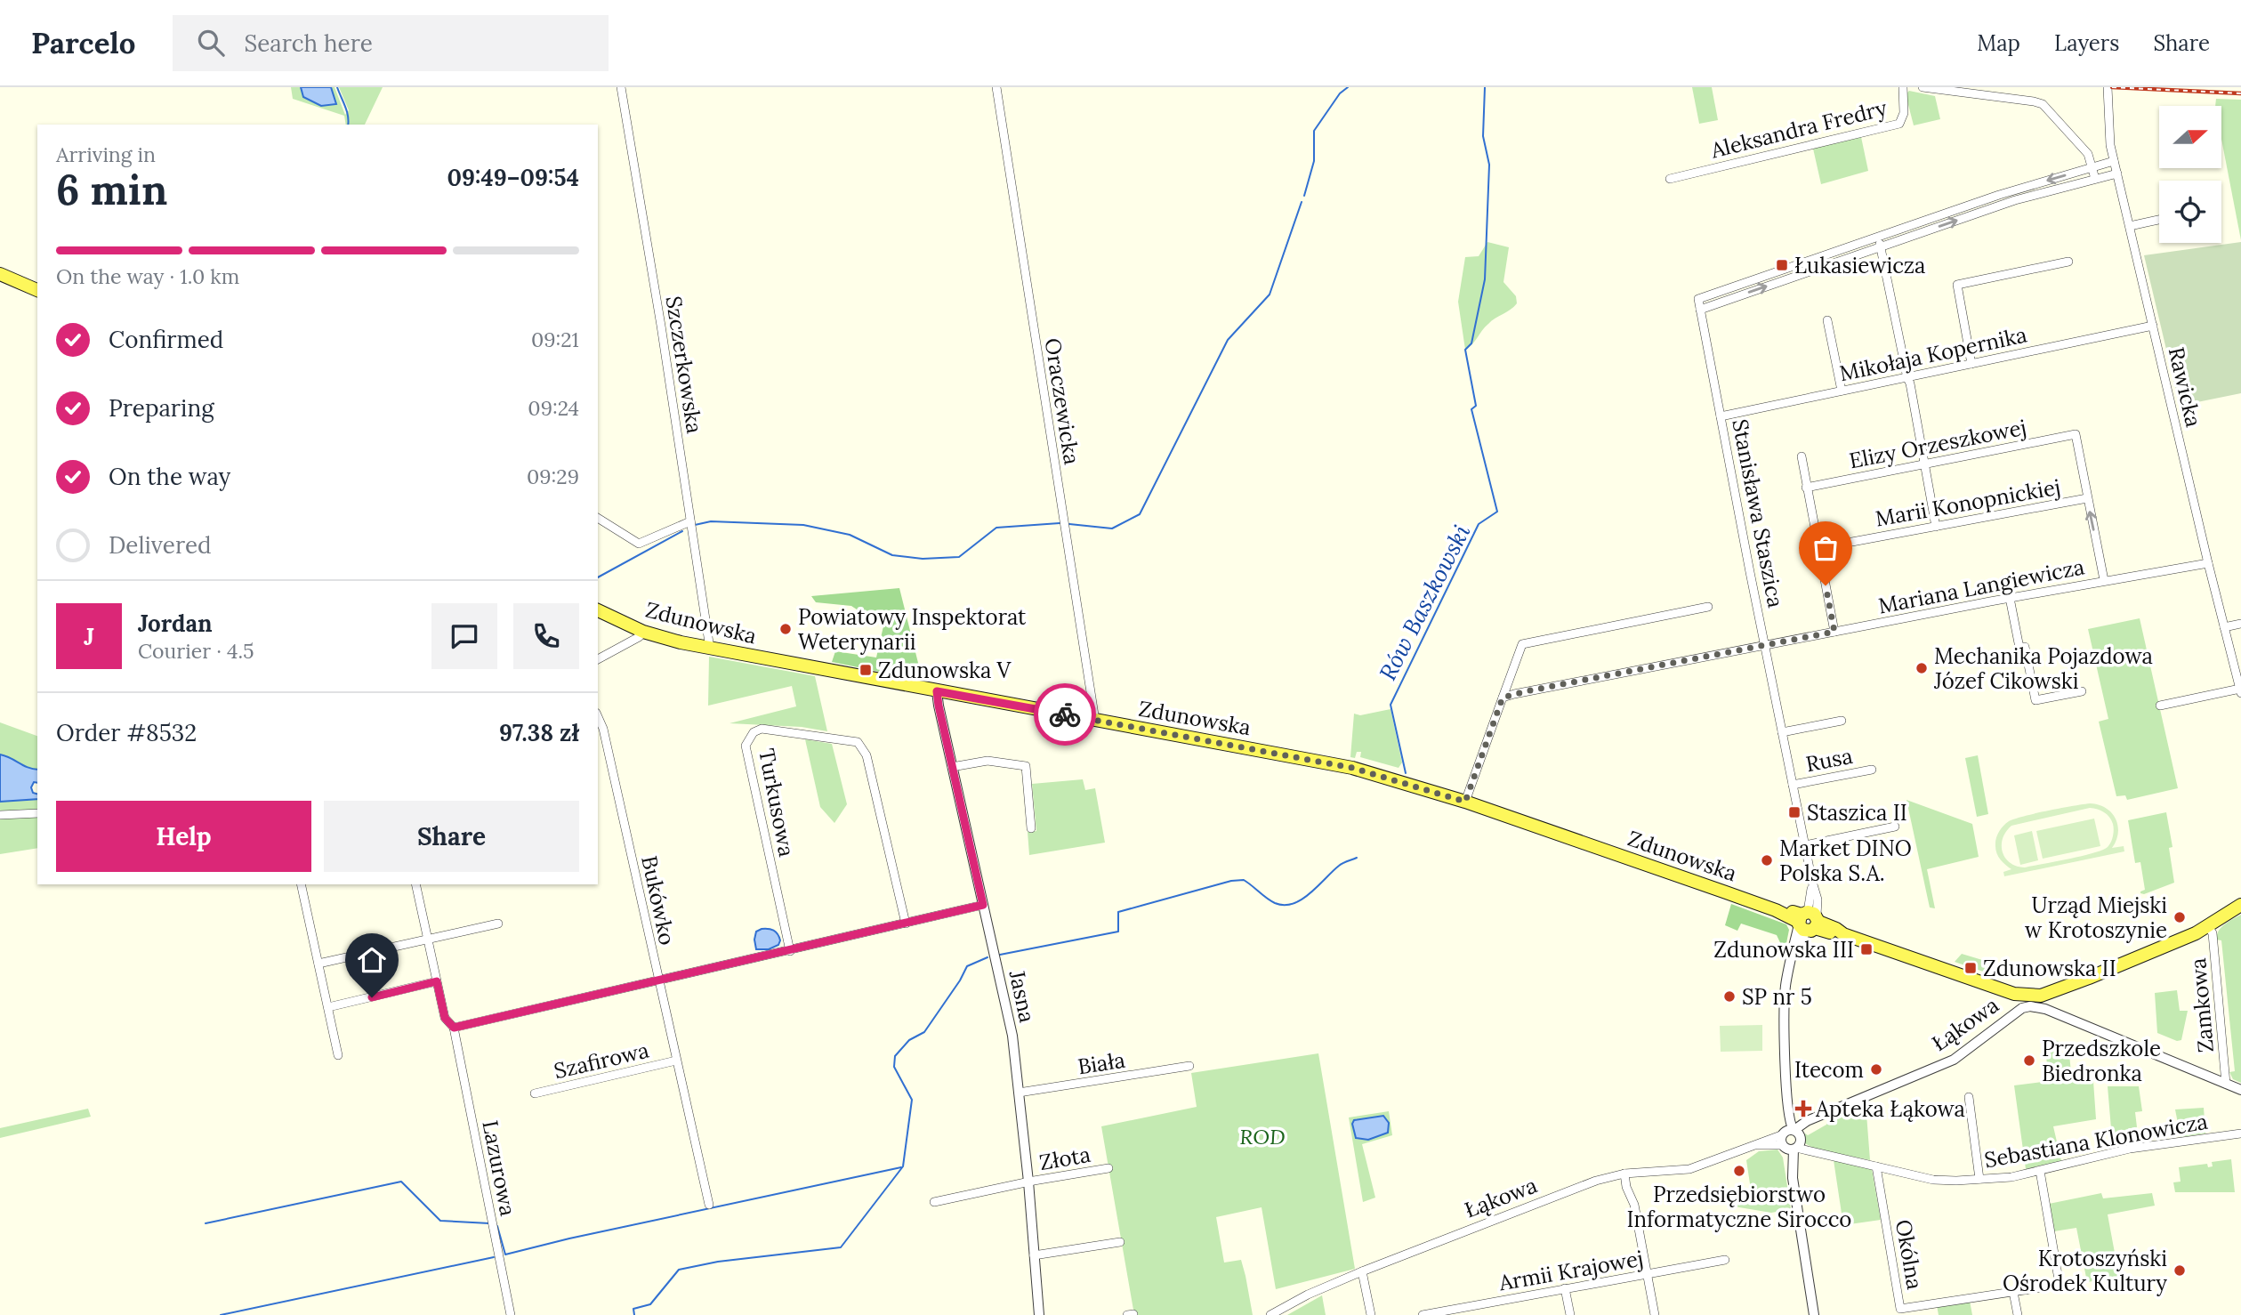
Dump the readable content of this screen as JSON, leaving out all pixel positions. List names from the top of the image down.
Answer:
{
  "streets": {
    "main road": ["Zdunowska"],
    "street": [
      "Aleksandra Fredry",
      "Mikołaja Kopernika",
      "Szczerkowska",
      "Rawicka",
      "Oraczewicka",
      "Elizy Orzeszkowej",
      "Marii Konopnickiej",
      "Stanisława Staszica",
      "Mariana Langiewicza",
      "Rusa",
      "Turkusowa",
      "Bukówko",
      "Jasna",
      "Zamkowa",
      "Łąkowa",
      "Szafirowa",
      "Biała",
      "Sebastiana Klonowicza",
      "Złota",
      "Lazurowa",
      "Okólna",
      "Armii Krajowej"
    ]
  },
  "crossings": [
    ["Mikołaja Kopernika", "Rawicka"],
    ["Mikołaja Kopernika", "Stanisława Staszica"],
    ["Szczerkowska", "Zdunowska"],
    ["Rawicka", "Mariana Langiewicza"],
    ["Oraczewicka", "Zdunowska"],
    ["Elizy Orzeszkowej", "Marii Konopnickiej"],
    ["Stanisława Staszica", "Mariana Langiewicza"],
    ["Stanisława Staszica", "Zdunowska"],
    ["Stanisława Staszica", "Rusa"],
    ["Stanisława Staszica", "Łąkowa"],
    ["Stanisława Staszica", "Sebastiana Klonowicza"],
    ["Zdunowska", "Jasna"],
    ["Zdunowska", "Zamkowa"],
    ["Zdunowska", "Łąkowa"],
    ["Bukówko", "Szafirowa"],
    ["Jasna", "Biała"],
    ["Jasna", "Złota"],
    ["Łąkowa", "Sebastiana Klonowicza"],
    ["Sebastiana Klonowicza", "Okólna"]
  ],
  "water": ["Rów Baszkowski"],
  "parks": ["ROD"],
  "places": {
    "transit": [
      "Łukasiewicza",
      "Zdunowska V",
      "Staszica II",
      "Zdunowska III",
      "Zdunowska II"
    ],
    "other": [
      "Powiatowy Inspektorat Weterynarii",
      "Mechanika Pojazdowa Józef Cikowski",
      "Market DINO Polska S.A.",
      "Urząd Miejski w Krotoszynie",
      "SP nr 5",
      "Przedszkole Biedronka",
      "Itecom",
      "Przedsiębiorstwo Informatyczne Sirocco",
      "Krotoszyński Ośrodek Kultury"
    ],
    "health": ["Apteka Łąkowa"]
  },
  "north": "right",
  "page": {
    "header": "Parcelo",
    "search": "Search here",
    "nav": ["Map", "Layers", "Share"],
    "heading": ["6 min", "Arriving in", "09:49–09:54"],
    "panel": [
      "Jordan",
      "Courier · 4.5",
      "Order #8532",
      "97.38 zł"
    ],
    "bar": "On the way · 1.0 km",
    "list": [
      ["Confirmed", "09:21"],
      ["Preparing", "09:24"],
      ["On the way", "09:29"],
      "Delivered"
    ],
    "round": "J",
    "buttons": ["Help", "Share"]
  }
}
